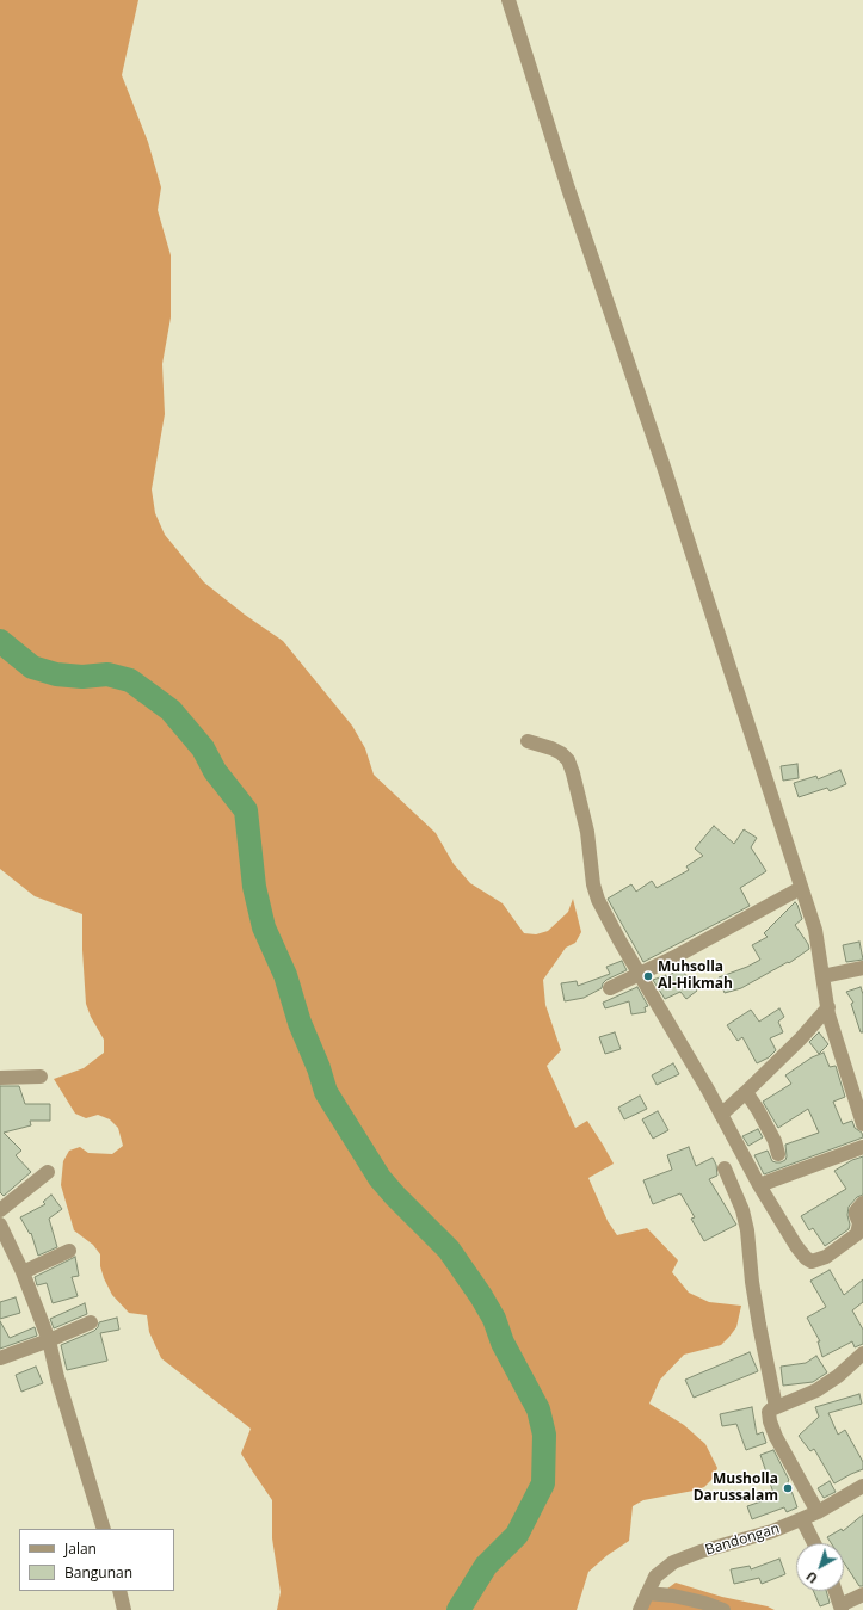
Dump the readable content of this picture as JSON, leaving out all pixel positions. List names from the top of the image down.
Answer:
{
  "streets": {
    "street": ["Bandongan"]
  },
  "places": ["Muhsolla Al-Hikmah", "Musholla Darussalam"],
  "legend": ["Jalan", "Bangunan"],
  "north": "bottom left"
}
